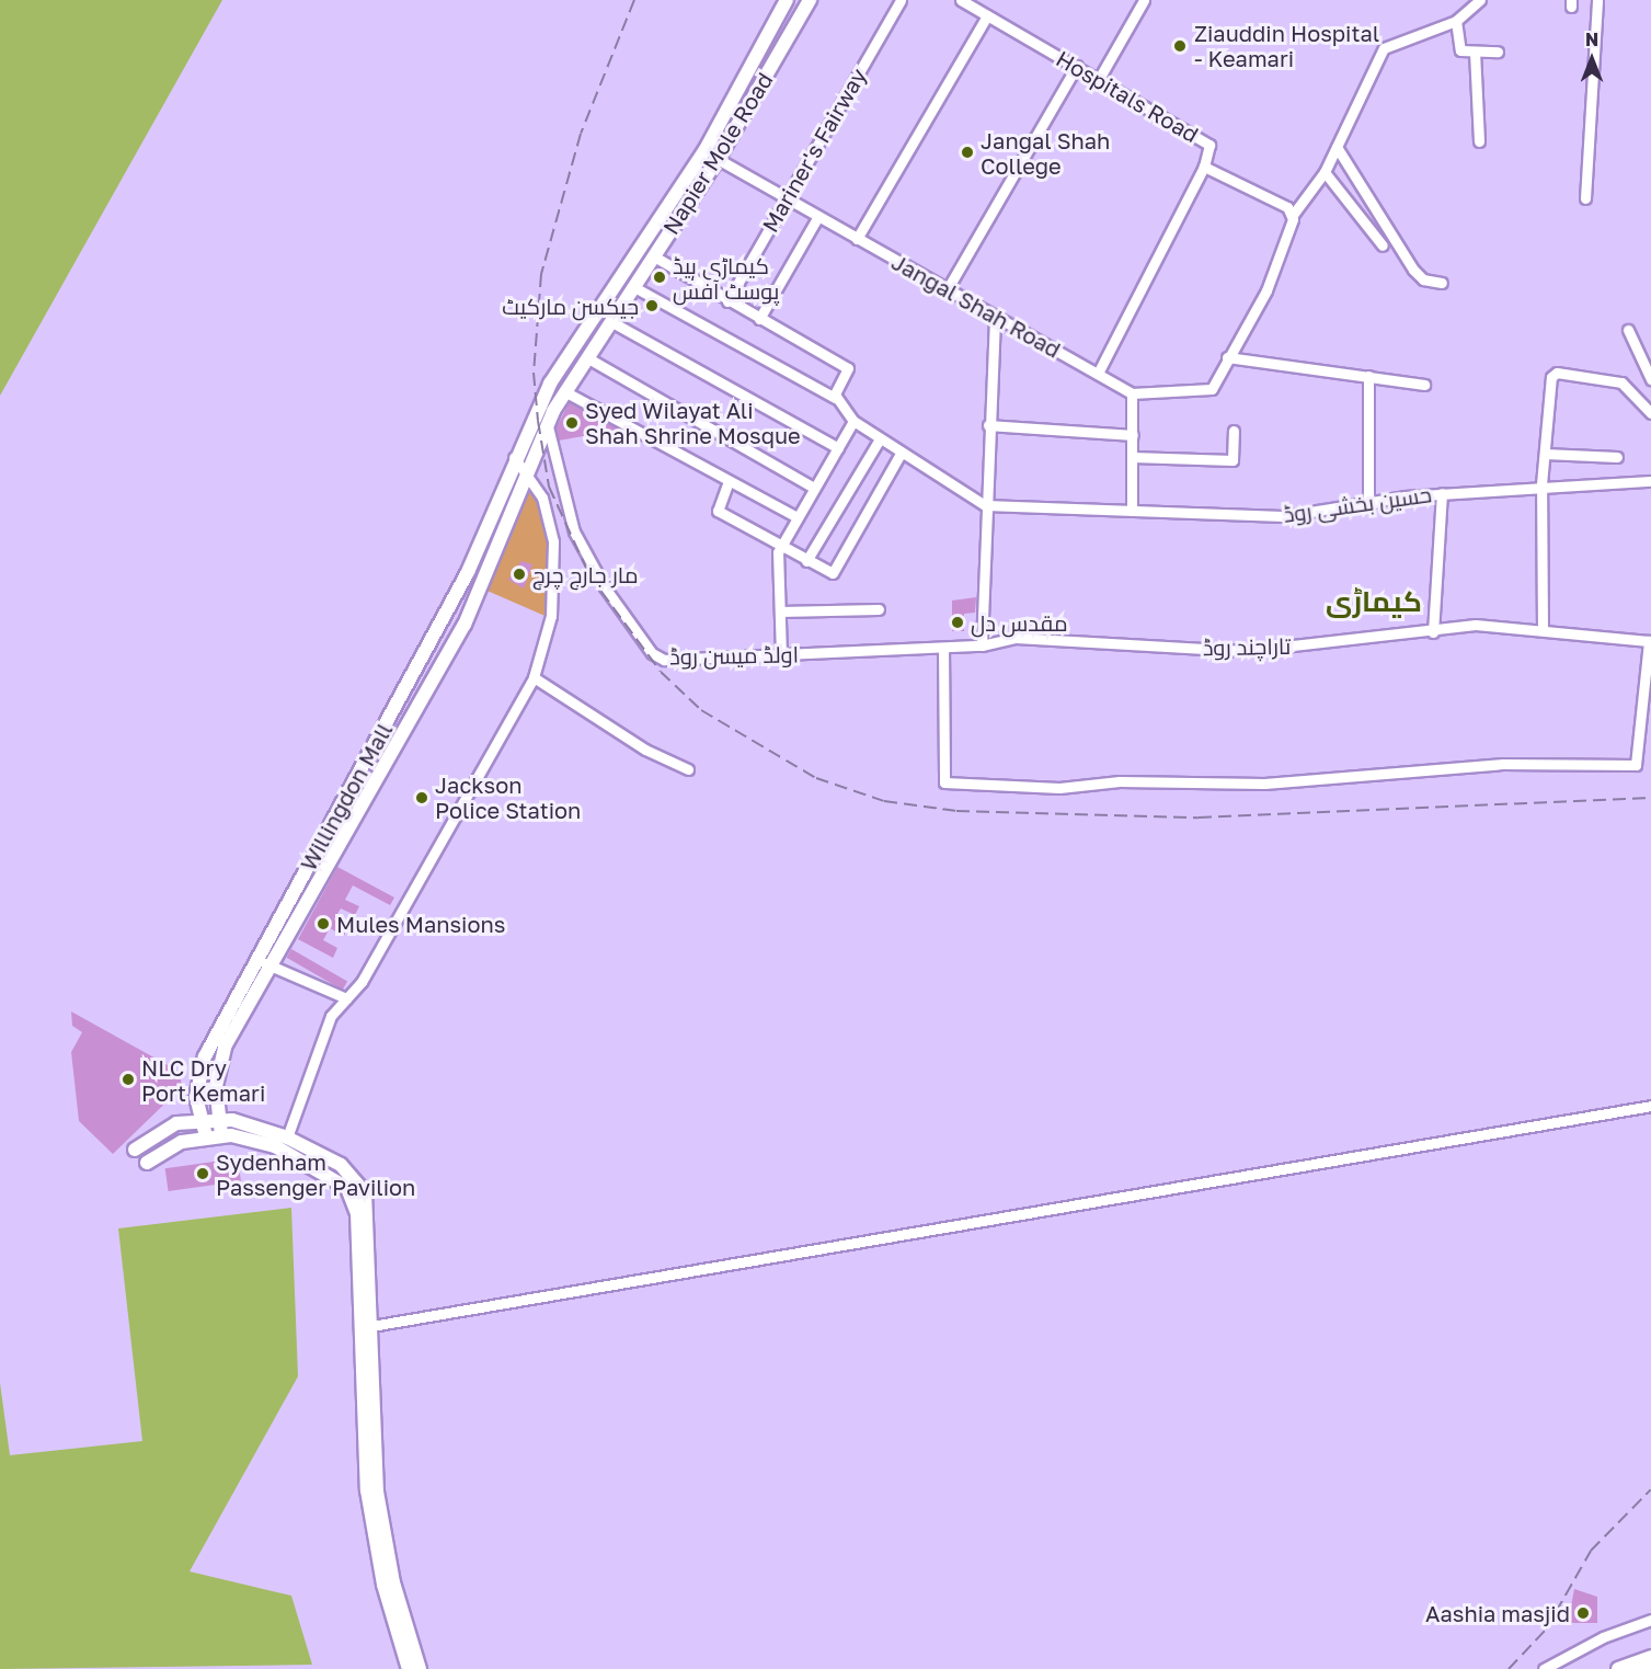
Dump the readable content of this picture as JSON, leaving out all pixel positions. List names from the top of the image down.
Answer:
{
  "streets": {
    "main road": ["Napier Mole Road", "Willingdon Mall"],
    "street": [
      "Hospitals Road",
      "Mariner's Fairway",
      "Jangal Shah Road",
      "حسین بخشی روڈ",
      "تاراچند روڈ",
      "اولڈ میسن روڈ"
    ]
  },
  "crossings": [
    ["Hospitals Road", "Jangal Shah Road"],
    ["Mariner's Fairway", "Jangal Shah Road"],
    ["Napier Mole Road", "Jangal Shah Road"],
    ["Napier Mole Road", "اولڈ میسن روڈ"],
    ["Napier Mole Road", "Willingdon Mall"],
    ["تاراچند روڈ", "اولڈ میسن روڈ"]
  ],
  "districts": ["کیماڑی"],
  "places": [
    "Ziauddin Hospital - Keamari",
    "Jangal Shah College",
    "کیماڑی ہیڈ پوسٹ آفس",
    "جیکسن مارکیٹ",
    "Syed Wilayat Ali Shah Shrine Mosque",
    "مار جارج چرچ",
    "مقدس دل",
    "Jackson Police Station",
    "Mules Mansions",
    "NLC Dry Port Kemari",
    "Sydenham Passenger Pavilion",
    "Aashia masjid"
  ],
  "north": "top"
}
